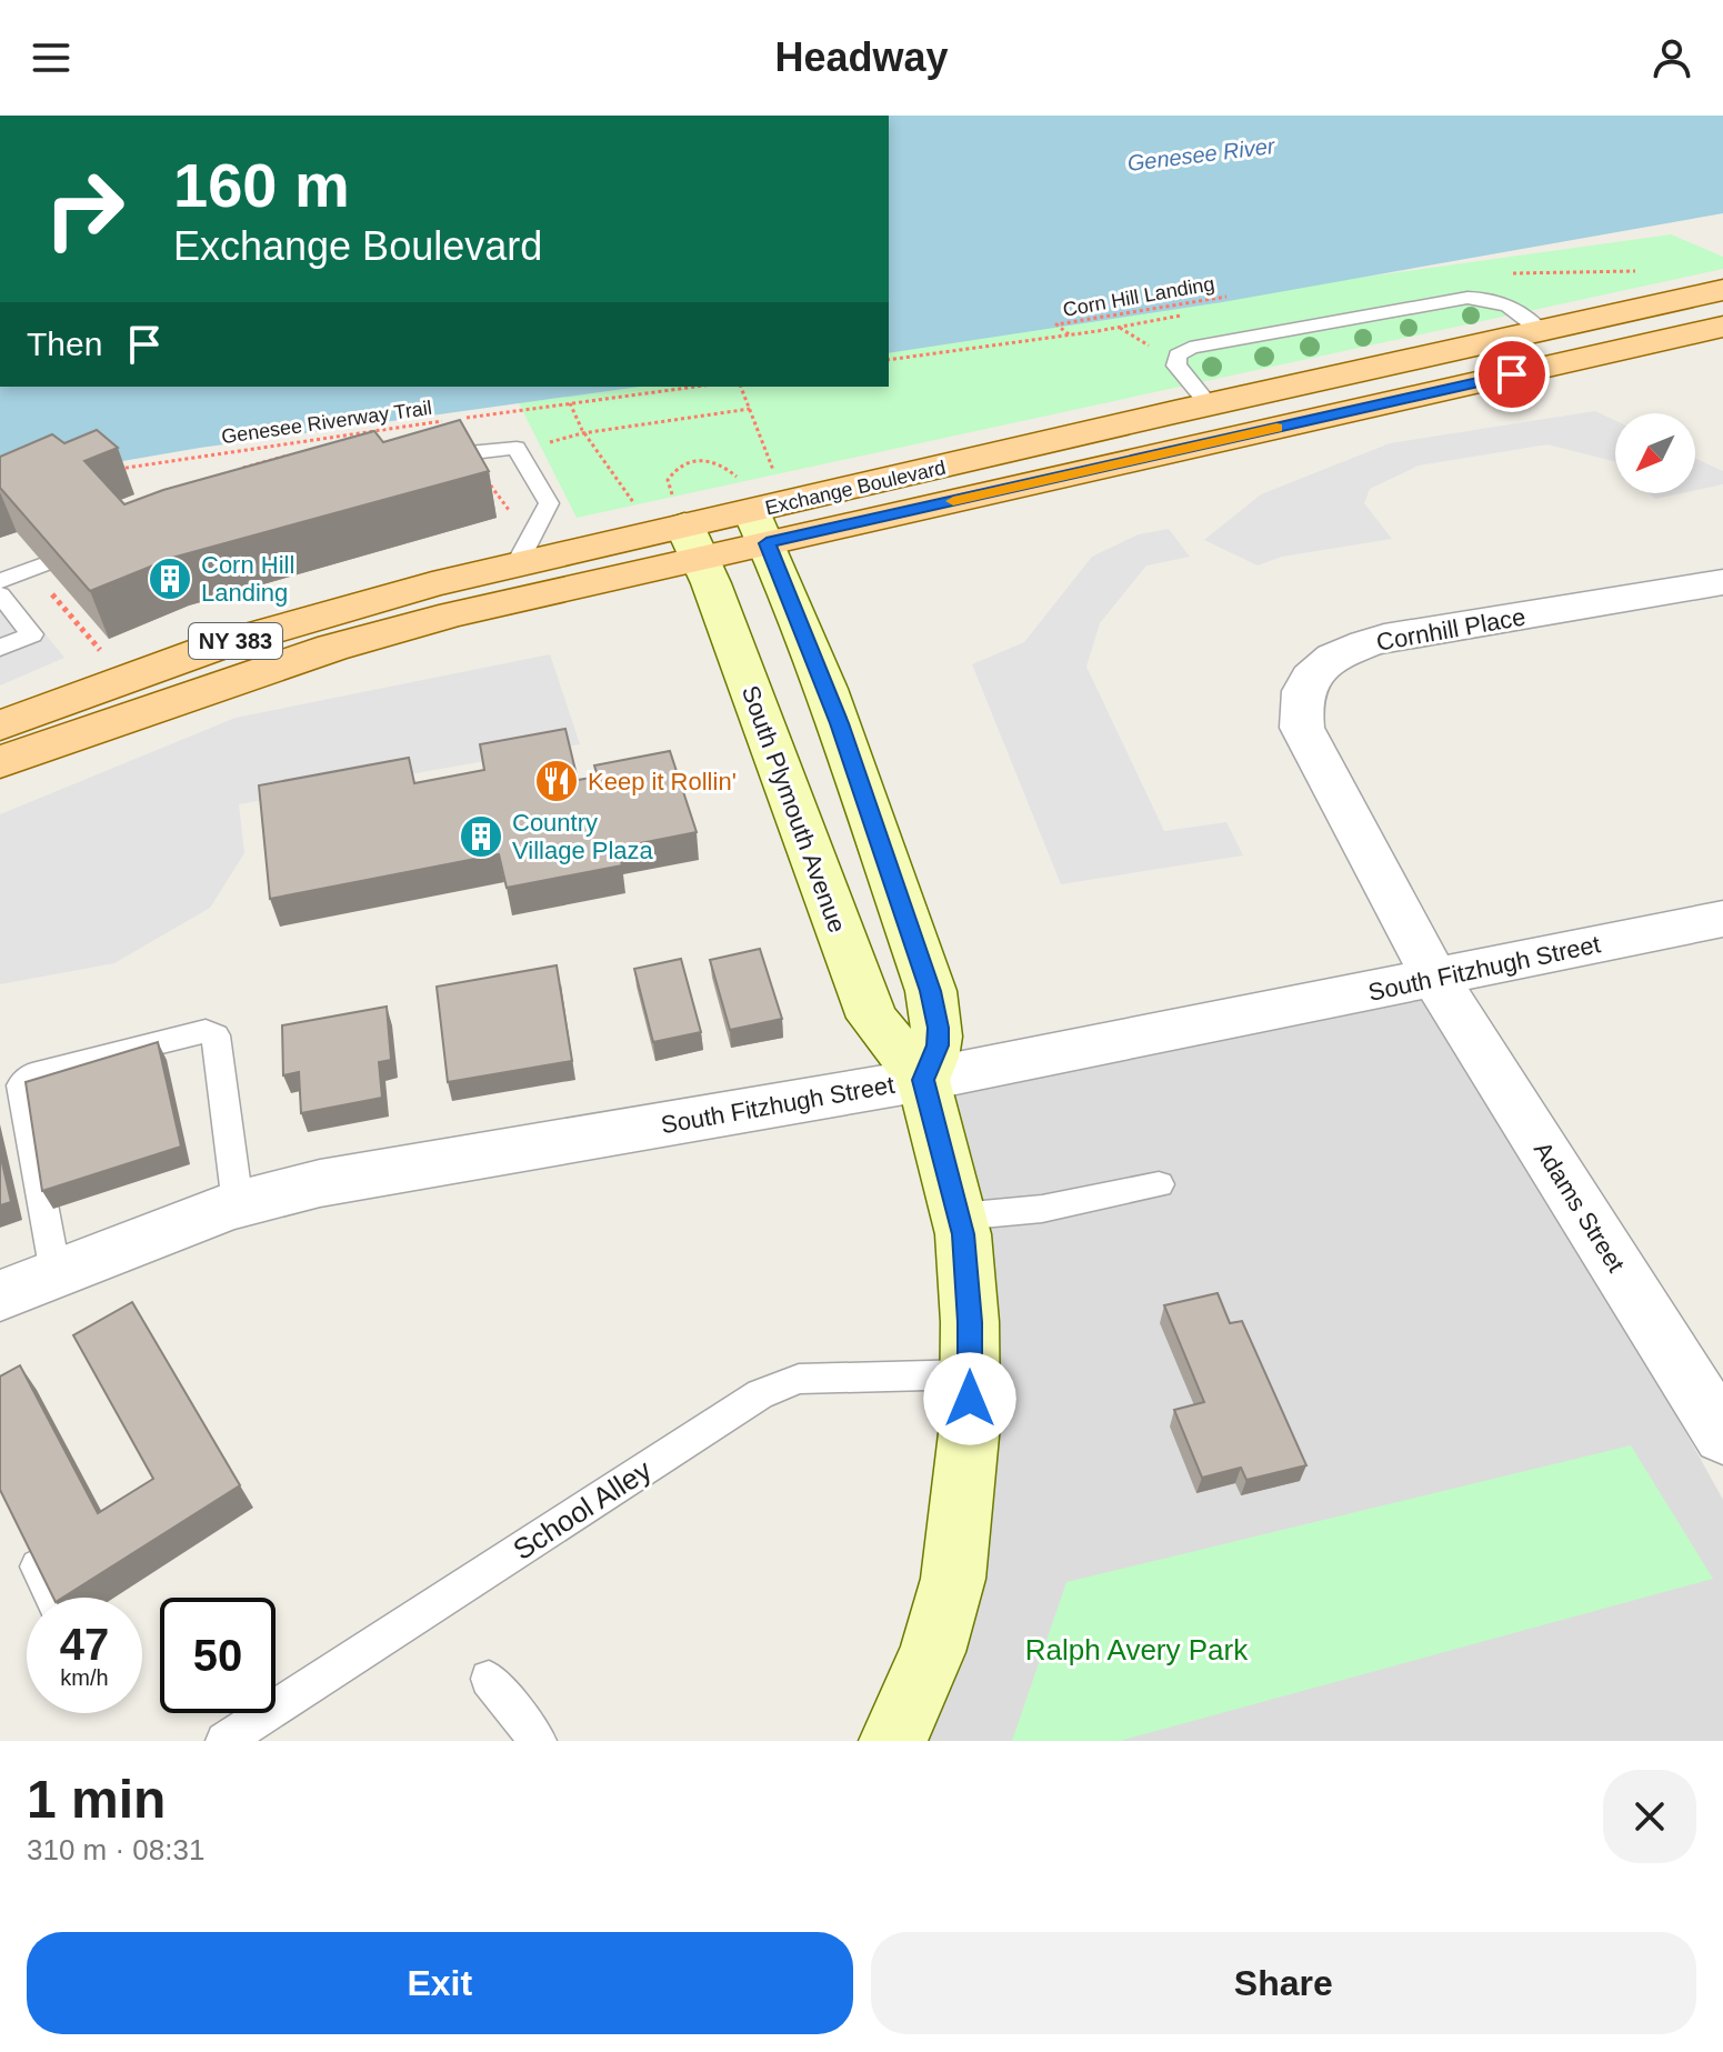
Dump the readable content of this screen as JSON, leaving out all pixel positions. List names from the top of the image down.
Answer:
{
  "streets": {
    "main road": ["Exchange Boulevard", "NY 383", "South Plymouth Avenue"],
    "street": ["Cornhill Place", "South Fitzhugh Street", "Adams Street"],
    "lane": ["School Alley"],
    "path": ["Corn Hill Landing", "Genesee Riverway Trail"]
  },
  "crossings": [
    ["Exchange Boulevard", "South Plymouth Avenue"],
    ["Cornhill Place", "South Fitzhugh Street"],
    ["Cornhill Place", "Adams Street"],
    ["South Plymouth Avenue", "South Fitzhugh Street"],
    ["South Plymouth Avenue", "School Alley"],
    ["South Fitzhugh Street", "Adams Street"]
  ],
  "water": ["Genesee River"],
  "parks": ["Ralph Avery Park"],
  "places": {
    "building": ["Corn Hill Landing", "Country Village Plaza"],
    "restaurant": ["Keep it Rollin'"]
  },
  "north": "bottom left",
  "page": {
    "header": "Headway",
    "turn": ["160 m", "Exchange Boulevard"],
    "then": "Then",
    "speed": "47 km/h",
    "limit": "50",
    "heading": ["1 min", "310 m · 08:31"],
    "buttons": ["Exit", "Share"]
  }
}
